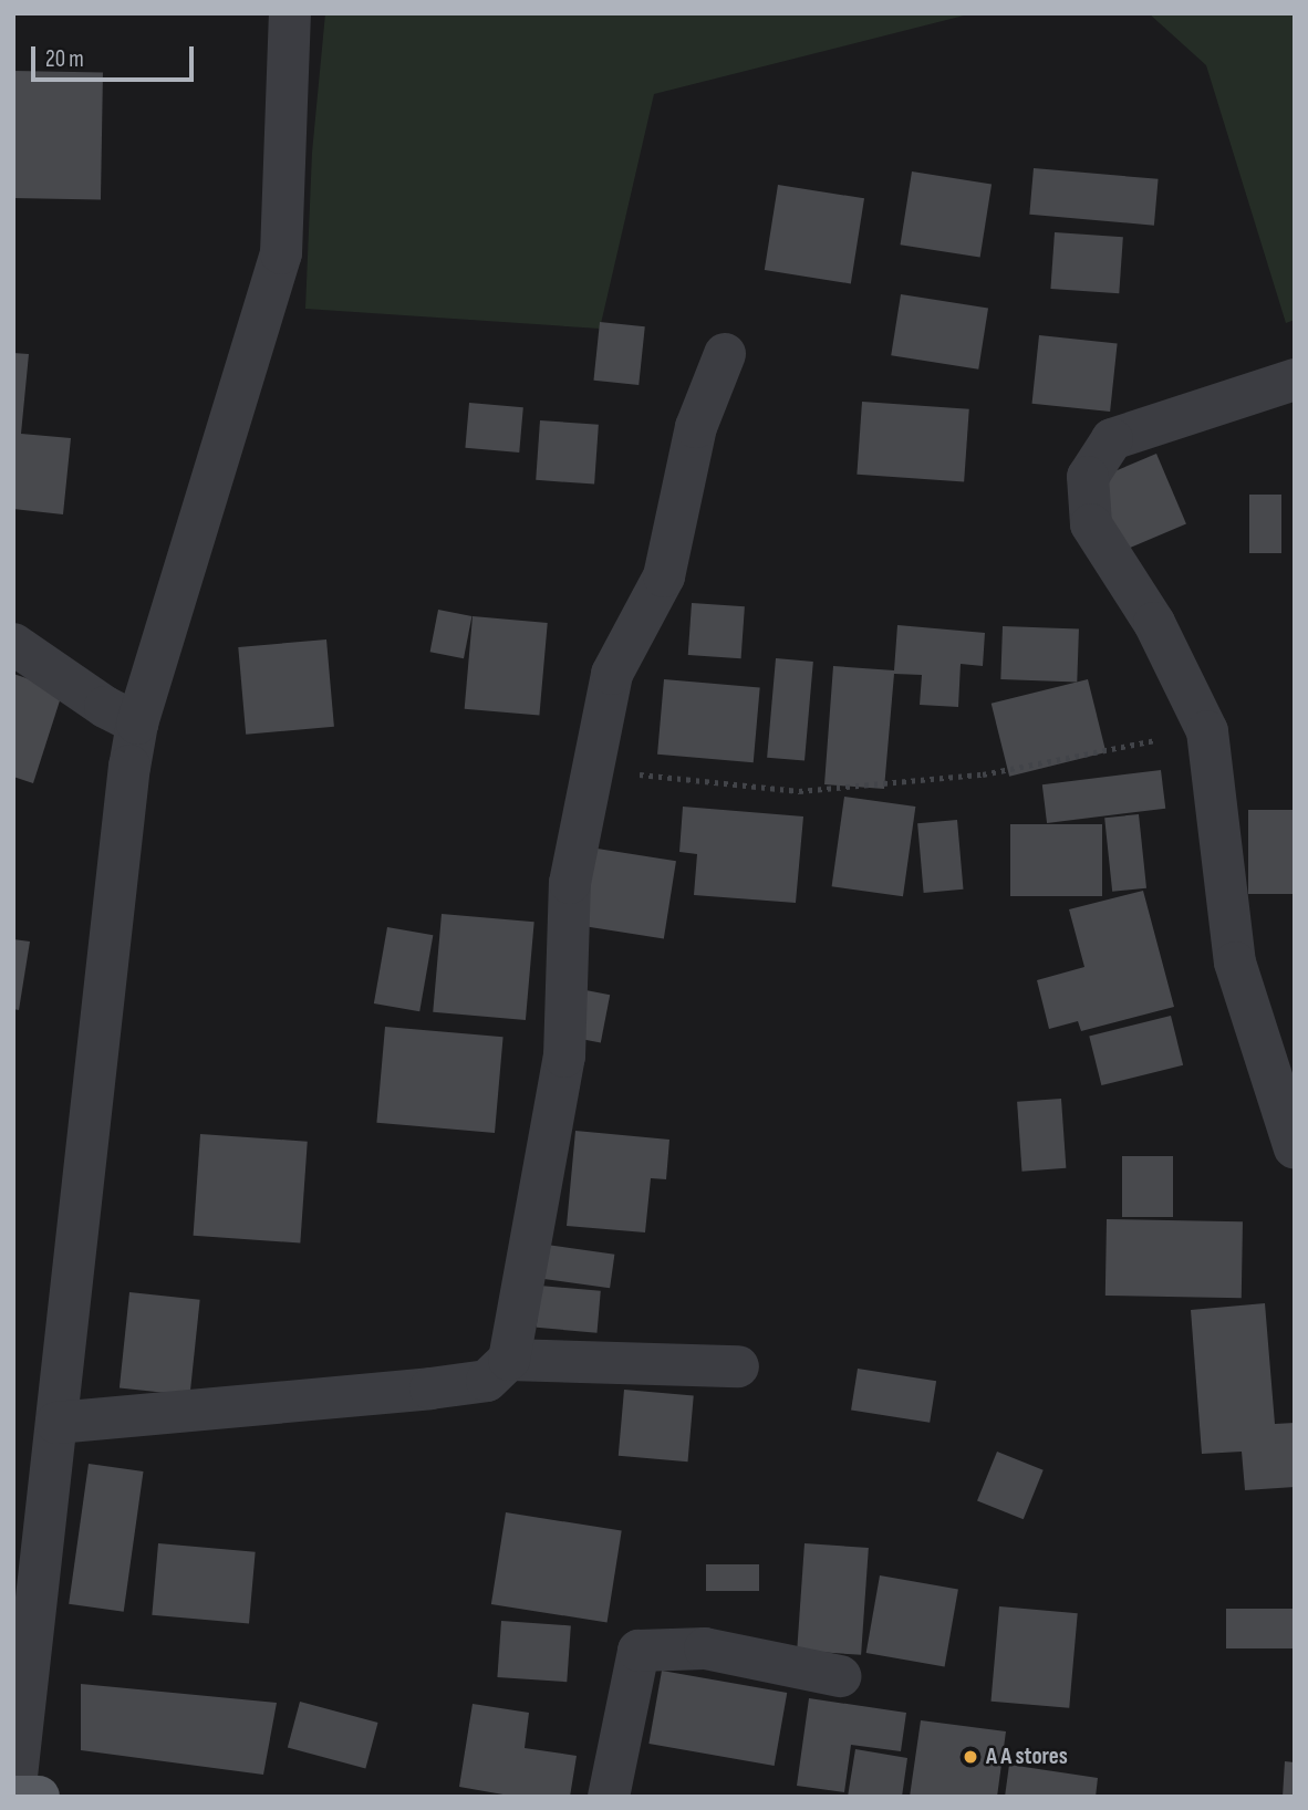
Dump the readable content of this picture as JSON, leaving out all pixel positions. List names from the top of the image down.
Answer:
{
  "places": ["A A stores"],
  "scale_bar": "20 m"
}
